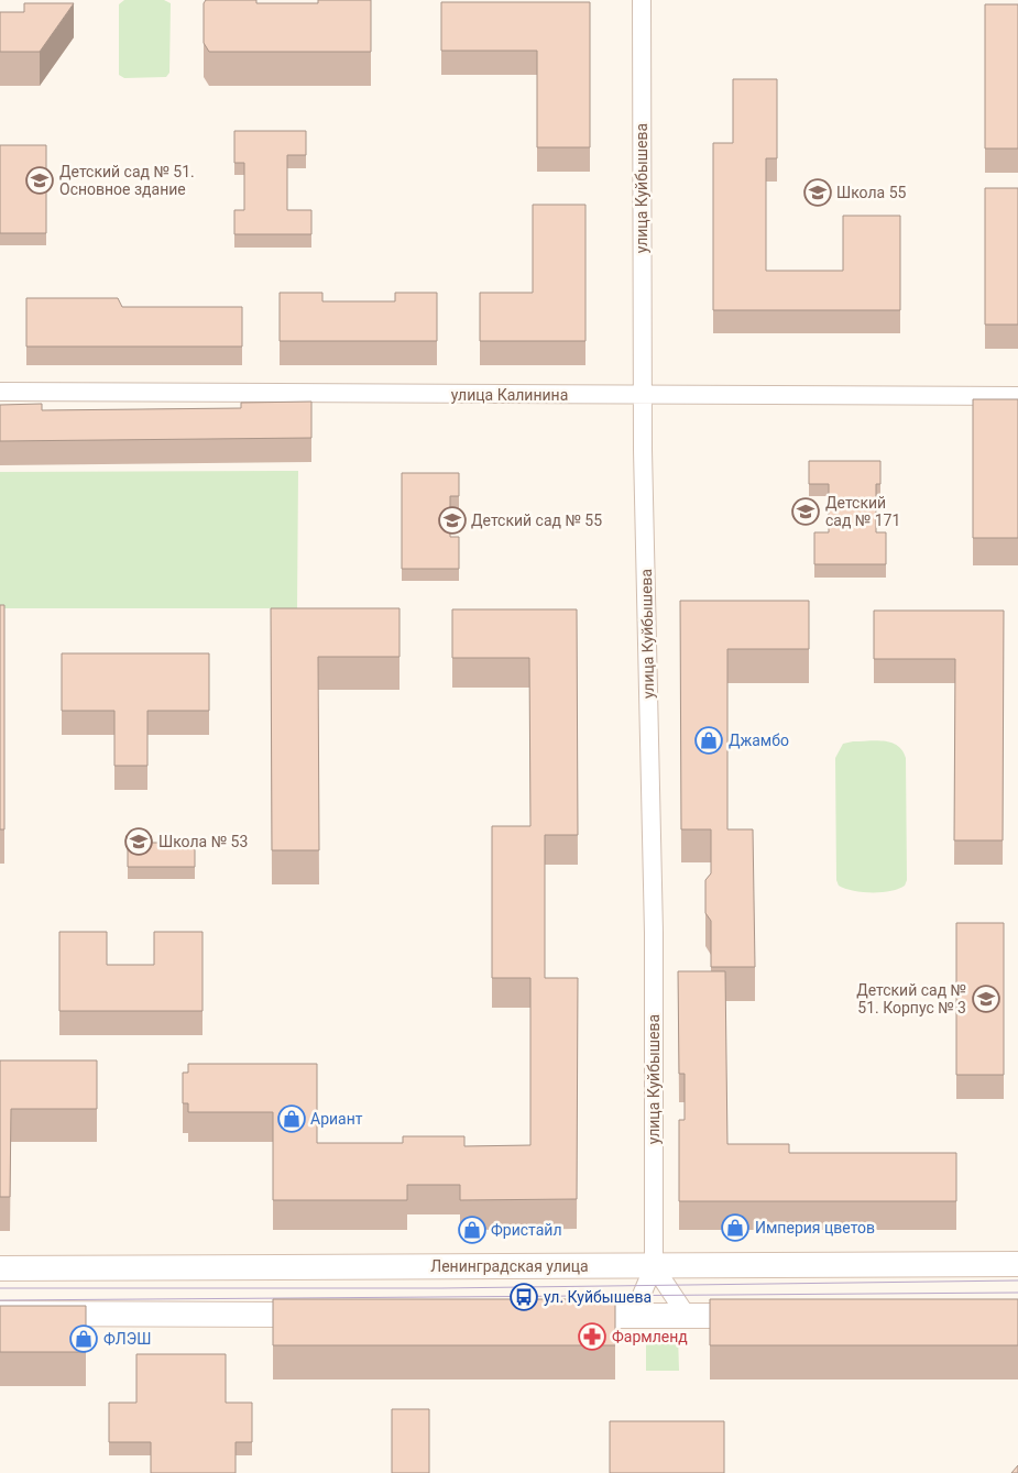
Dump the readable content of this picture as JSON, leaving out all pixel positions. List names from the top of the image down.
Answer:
{
  "streets": {
    "main road": ["Ленинградская улица"],
    "street": ["улица Куйбышева", "улица Калинина"]
  },
  "crossings": [
    ["улица Куйбышева", "улица Калинина"],
    ["улица Куйбышева", "Ленинградская улица"]
  ],
  "places": {
    "school or university": [
      "Детский сад № 51. Основное здание",
      "Школа 55",
      "Детский сад № 171",
      "Детский сад № 55",
      "Школа № 53",
      "Детский сад № 51. Корпус № 3"
    ],
    "shop": [
      "Джамбо",
      "Ариант",
      "Империя цветов",
      "Фристайл",
      "ФЛЭШ"
    ],
    "bus stop": ["ул. Куйбышева"],
    "pharmacy": ["Фармленд"]
  }
}
